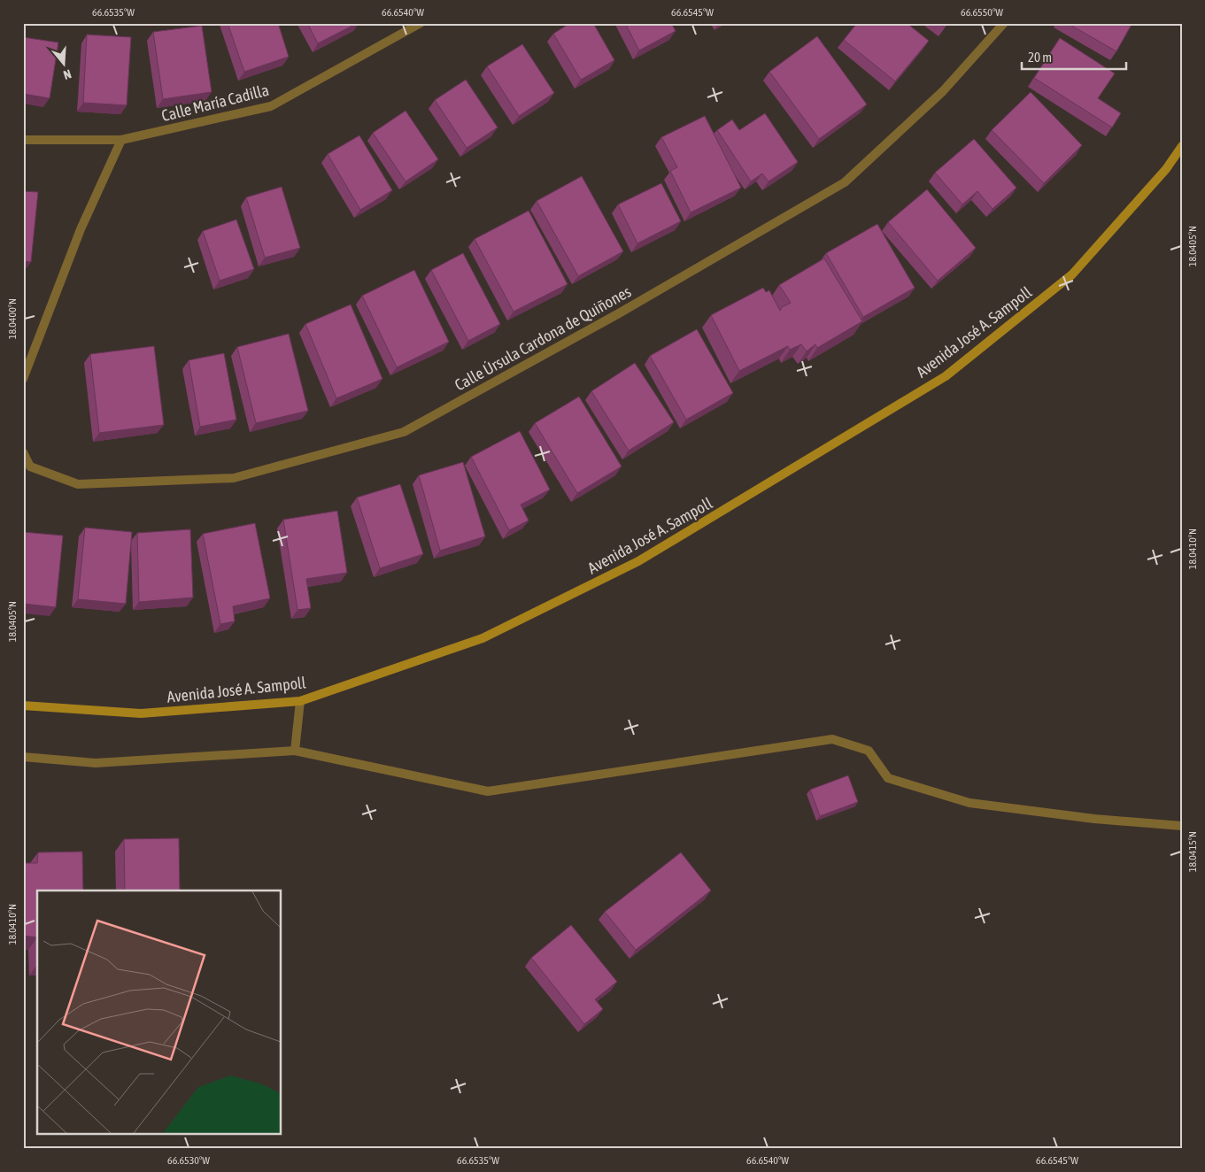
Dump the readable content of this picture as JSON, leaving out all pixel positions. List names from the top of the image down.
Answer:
{
  "streets": {
    "street": ["Calle María Cadilla", "Avenida José A. Sampoll", "Calle Úrsula Cardona de Quiñones"]
  },
  "scale_bar": "20 m",
  "north": "bottom",
  "coordinates": [
    "66.6535°W",
    "66.6540°W",
    "66.6545°W",
    "66.6550°W",
    "18.0405°N",
    "18.0400°N",
    "18.0410°N",
    "18.0415°N",
    "66.6530°W"
  ]
}
